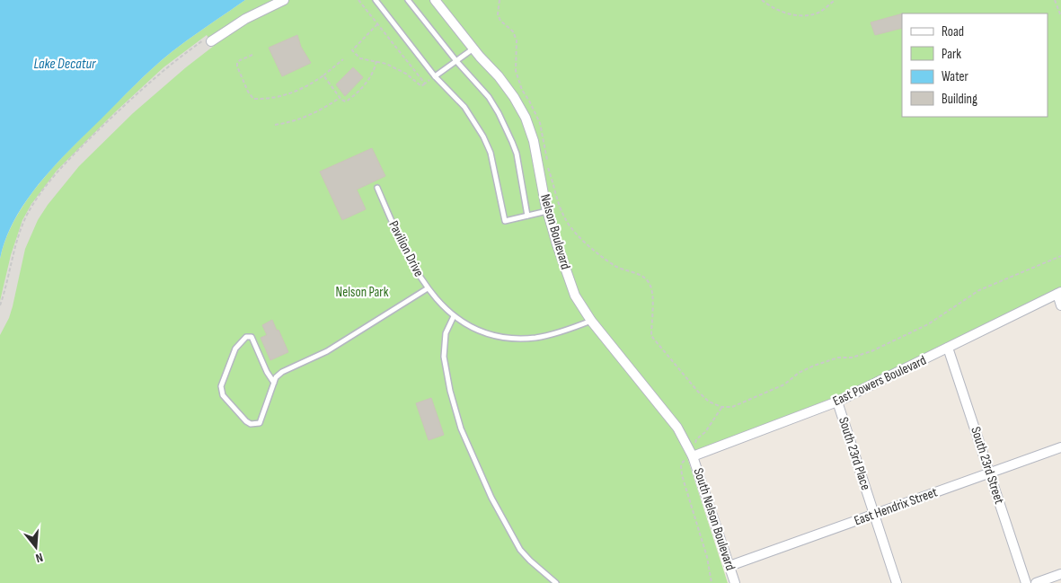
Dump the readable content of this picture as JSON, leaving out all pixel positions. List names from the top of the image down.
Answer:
{
  "streets": {
    "street": [
      "Nelson Boulevard",
      "East Powers Boulevard",
      "South 23rd Place",
      "South 23rd Street",
      "East Hendrix Street",
      "South Nelson Boulevard"
    ],
    "lane": ["Pavilion Drive"]
  },
  "crossings": [
    ["Nelson Boulevard", "Pavilion Drive"],
    ["Nelson Boulevard", "East Powers Boulevard"],
    ["Nelson Boulevard", "South Nelson Boulevard"],
    ["East Powers Boulevard", "South 23rd Place"],
    ["East Powers Boulevard", "South 23rd Street"],
    ["East Powers Boulevard", "South Nelson Boulevard"],
    ["South 23rd Place", "East Hendrix Street"],
    ["South 23rd Street", "East Hendrix Street"],
    ["East Hendrix Street", "South Nelson Boulevard"]
  ],
  "water": ["Lake Decatur"],
  "parks": ["Nelson Park"],
  "legend": [
    "Road",
    "Park",
    "Water",
    "Building"
  ],
  "north": "bottom"
}
